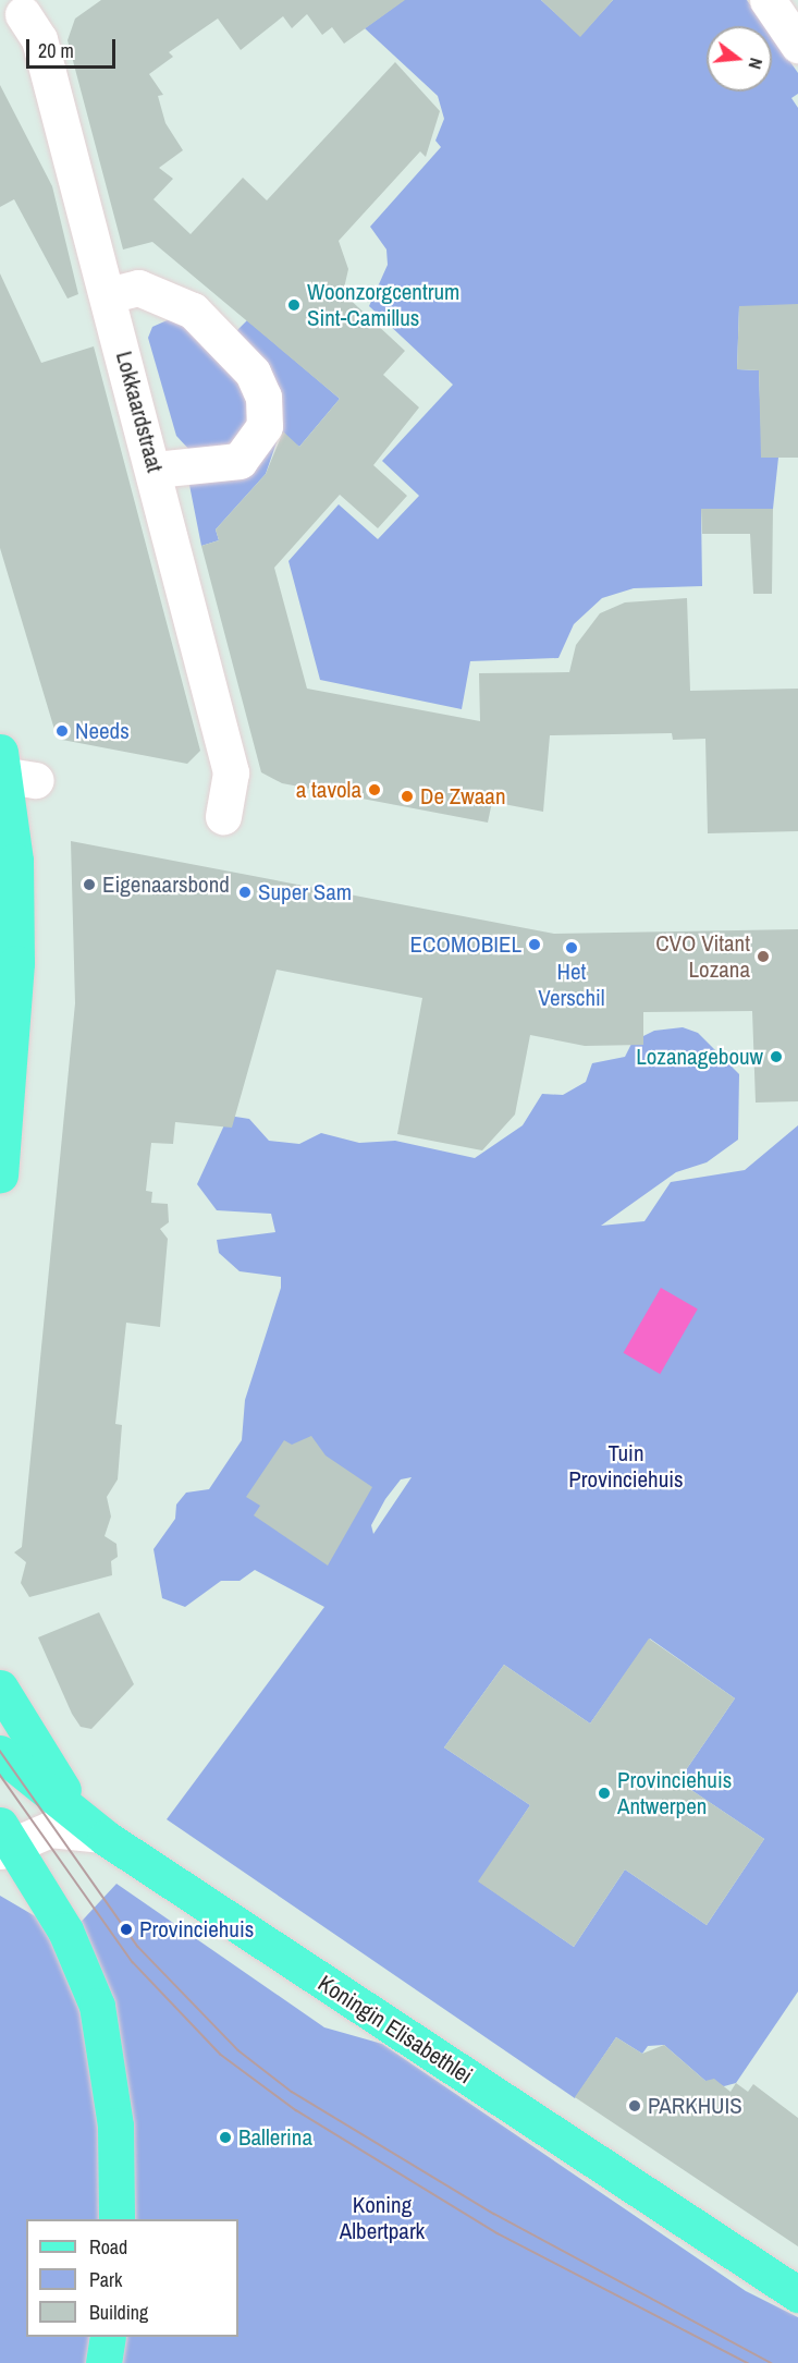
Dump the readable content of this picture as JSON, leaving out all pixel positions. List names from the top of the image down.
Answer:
{
  "streets": {
    "main road": ["Koningin Elisabethlei"],
    "street": ["Lokkaardstraat"]
  },
  "parks": ["Tuin Provinciehuis", "Koning Albertpark"],
  "places": [
    "Woonzorgcentrum Sint-Camillus",
    "Needs",
    "a tavola",
    "De Zwaan",
    "Eigenaarsbond",
    "Super Sam",
    "ECOMOBIEL",
    "Het Verschil",
    "CVO Vitant Lozana",
    "Lozanagebouw",
    "Provinciehuis Antwerpen",
    "Provinciehuis",
    "PARKHUIS",
    "Ballerina"
  ],
  "legend": ["Road", "Park", "Building"],
  "scale_bar": "20 m",
  "north": "right"
}
